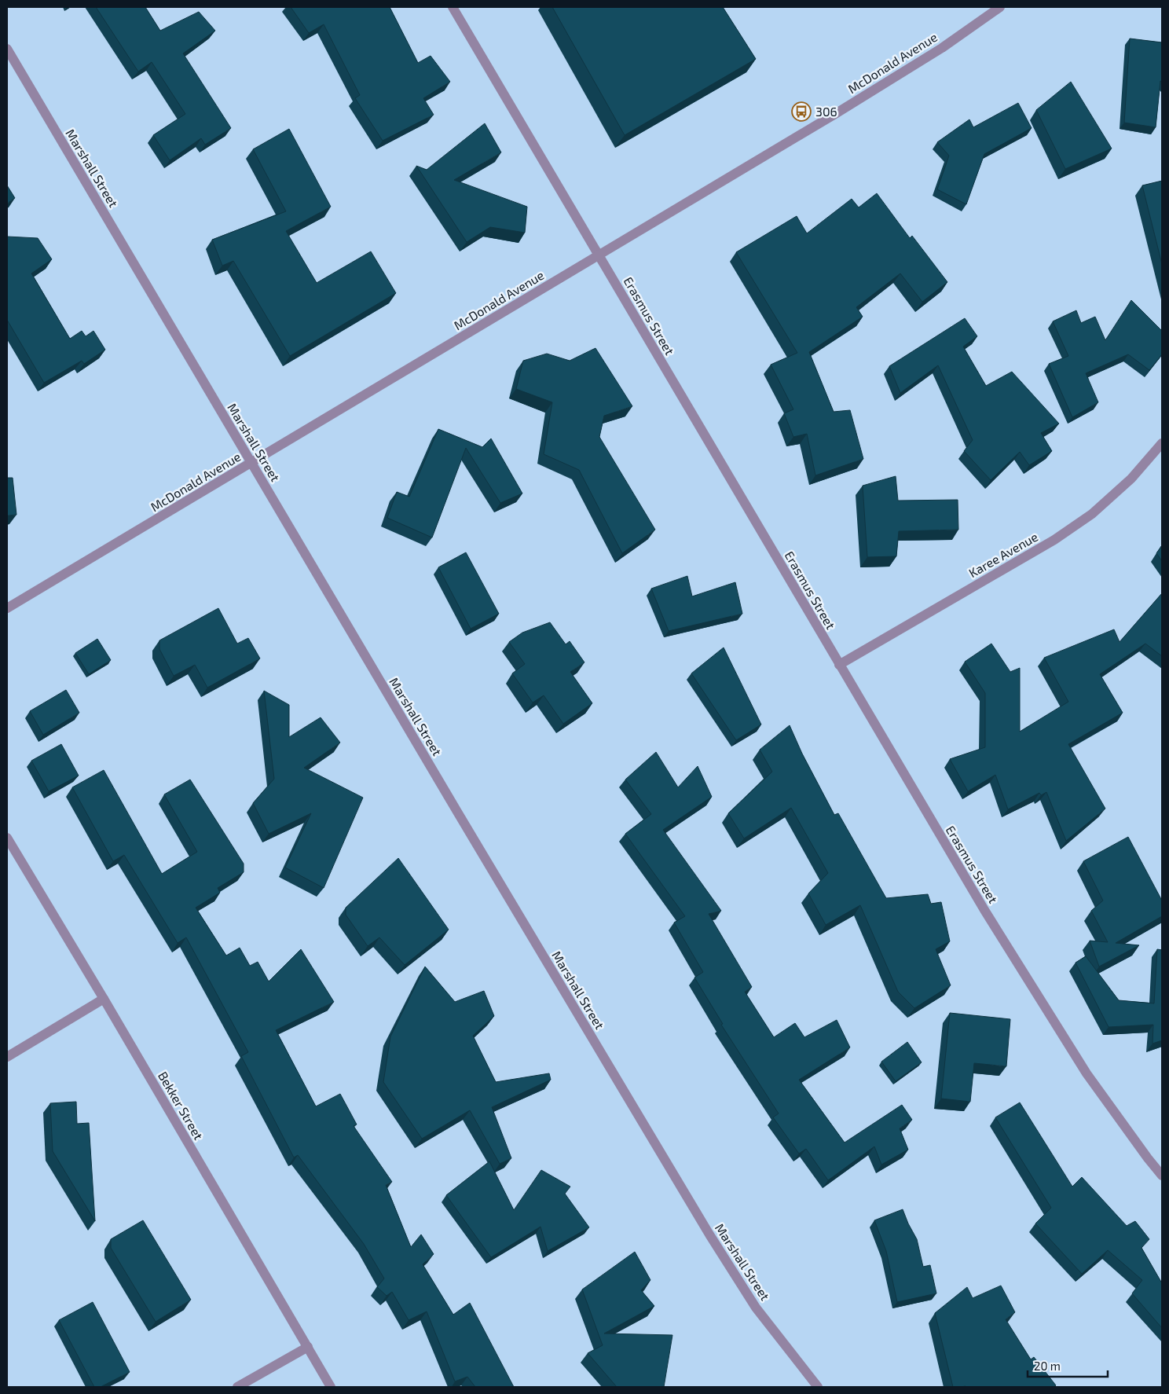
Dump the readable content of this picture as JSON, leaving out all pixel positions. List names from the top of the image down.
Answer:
{
  "streets": {
    "street": [
      "McDonald Avenue",
      "Marshall Street",
      "Erasmus Street",
      "Karee Avenue",
      "Bekker Street"
    ]
  },
  "crossings": [
    ["McDonald Avenue", "Marshall Street"],
    ["McDonald Avenue", "Erasmus Street"],
    ["Erasmus Street", "Karee Avenue"]
  ],
  "places": {
    "bus stop": ["306"]
  },
  "scale_bar": "20 m"
}
